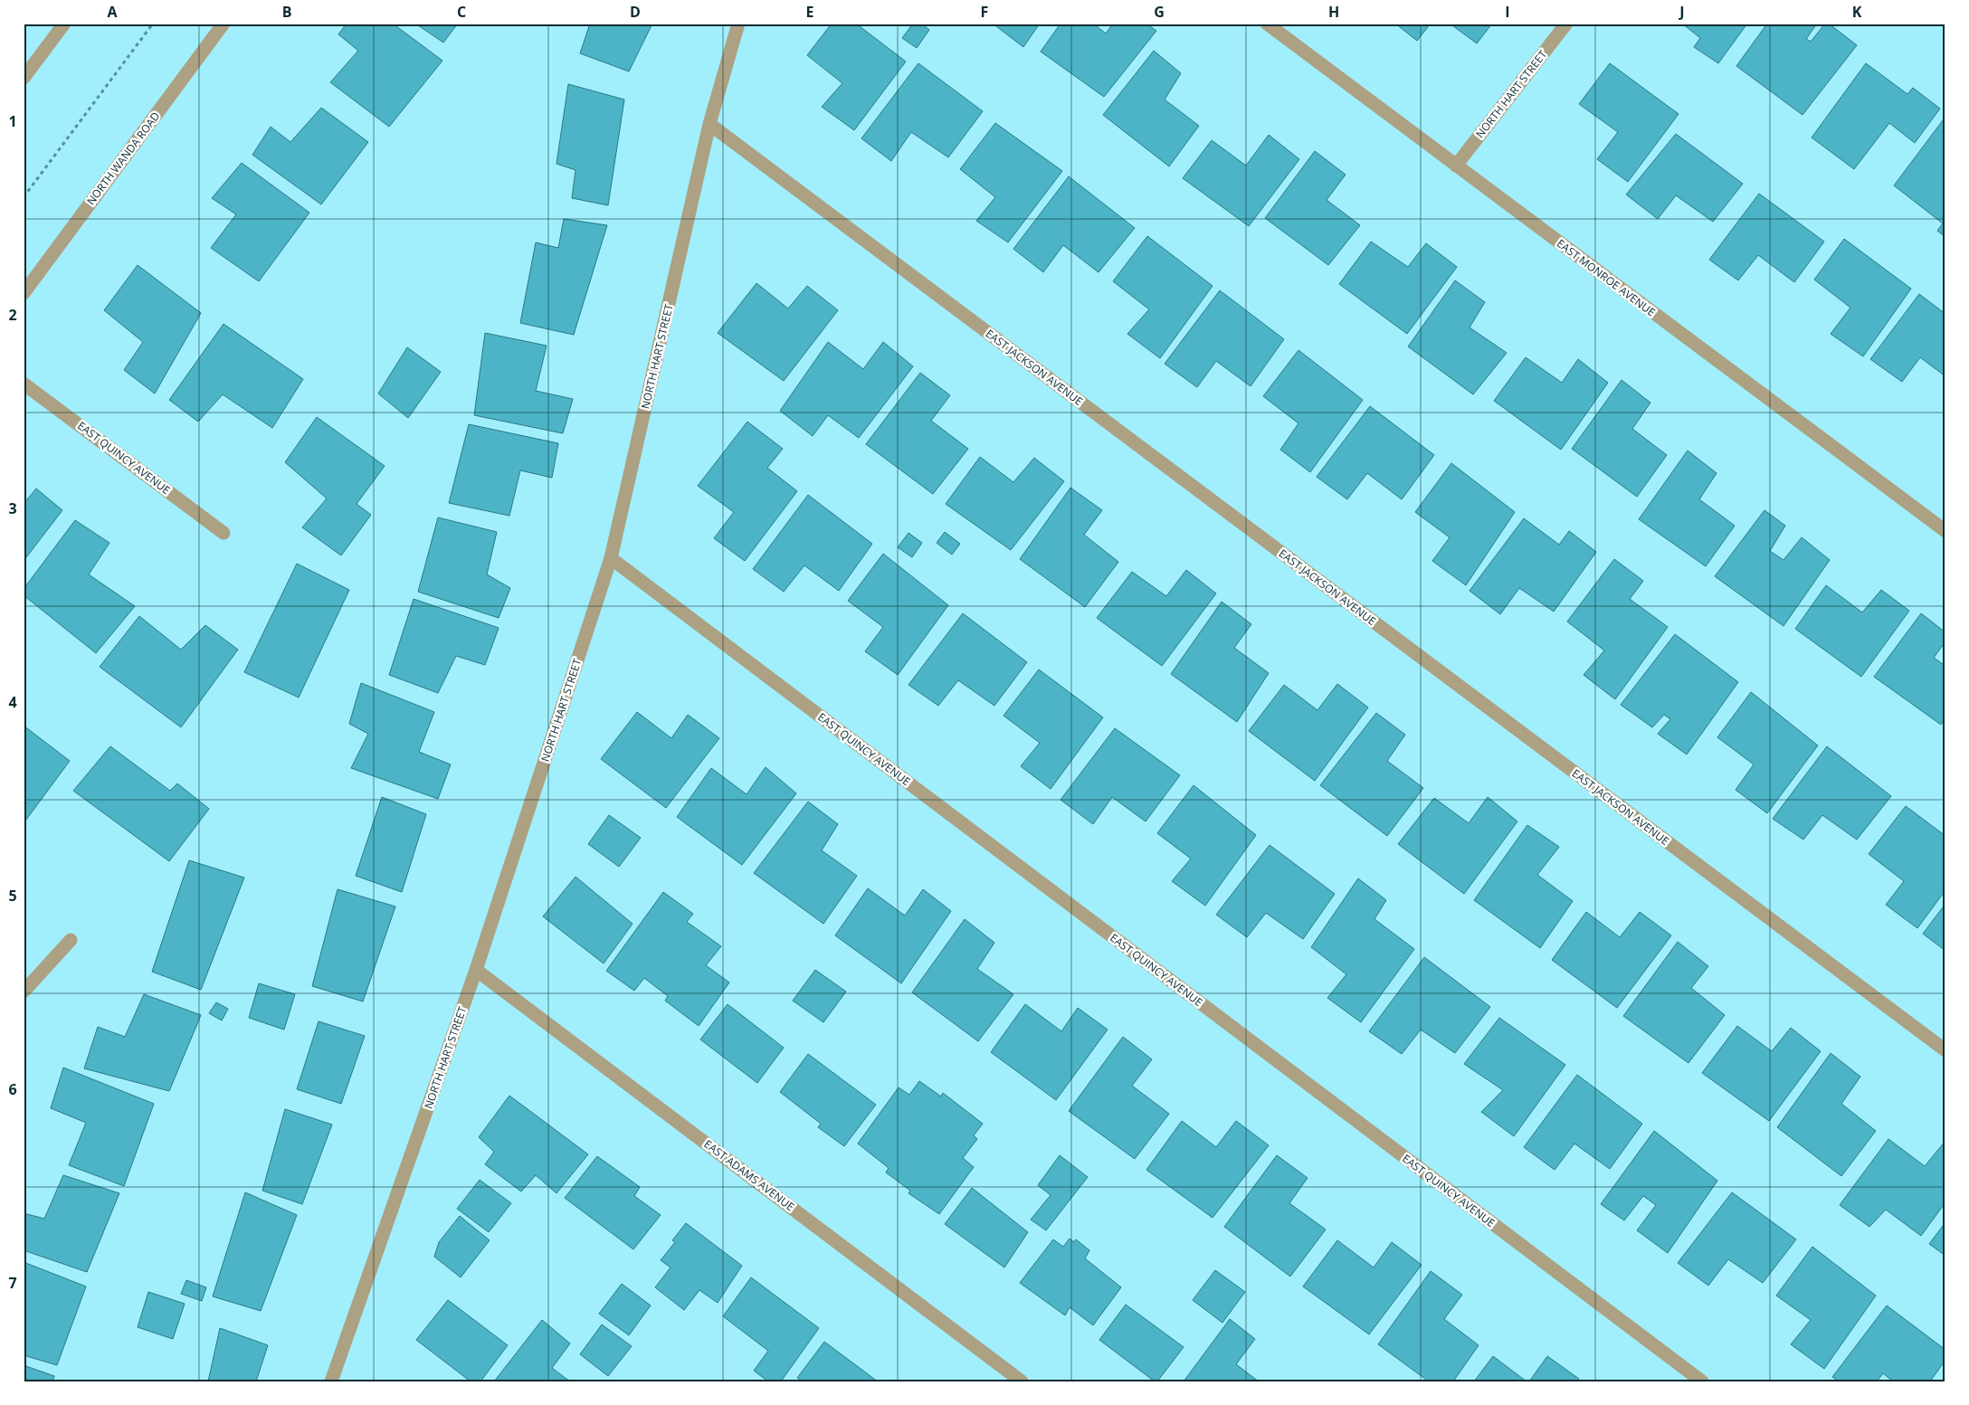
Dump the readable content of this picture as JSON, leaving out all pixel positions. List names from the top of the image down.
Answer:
{
  "streets": {
    "street": [
      "NORTH HART STREET",
      "NORTH WANDA ROAD",
      "EAST MONROE AVENUE",
      "EAST JACKSON AVENUE",
      "EAST QUINCY AVENUE",
      "EAST ADAMS AVENUE"
    ]
  },
  "crossings": [
    ["NORTH HART STREET", "EAST MONROE AVENUE"],
    ["NORTH HART STREET", "EAST JACKSON AVENUE"],
    ["NORTH HART STREET", "EAST QUINCY AVENUE"],
    ["NORTH HART STREET", "EAST ADAMS AVENUE"]
  ],
  "grid": {
    "columns": [
      "A",
      "B",
      "C",
      "D",
      "E",
      "F",
      "G",
      "H",
      "I",
      "J",
      "K"
    ],
    "rows": [
      "1",
      "2",
      "3",
      "4",
      "5",
      "6",
      "7"
    ]
  }
}
